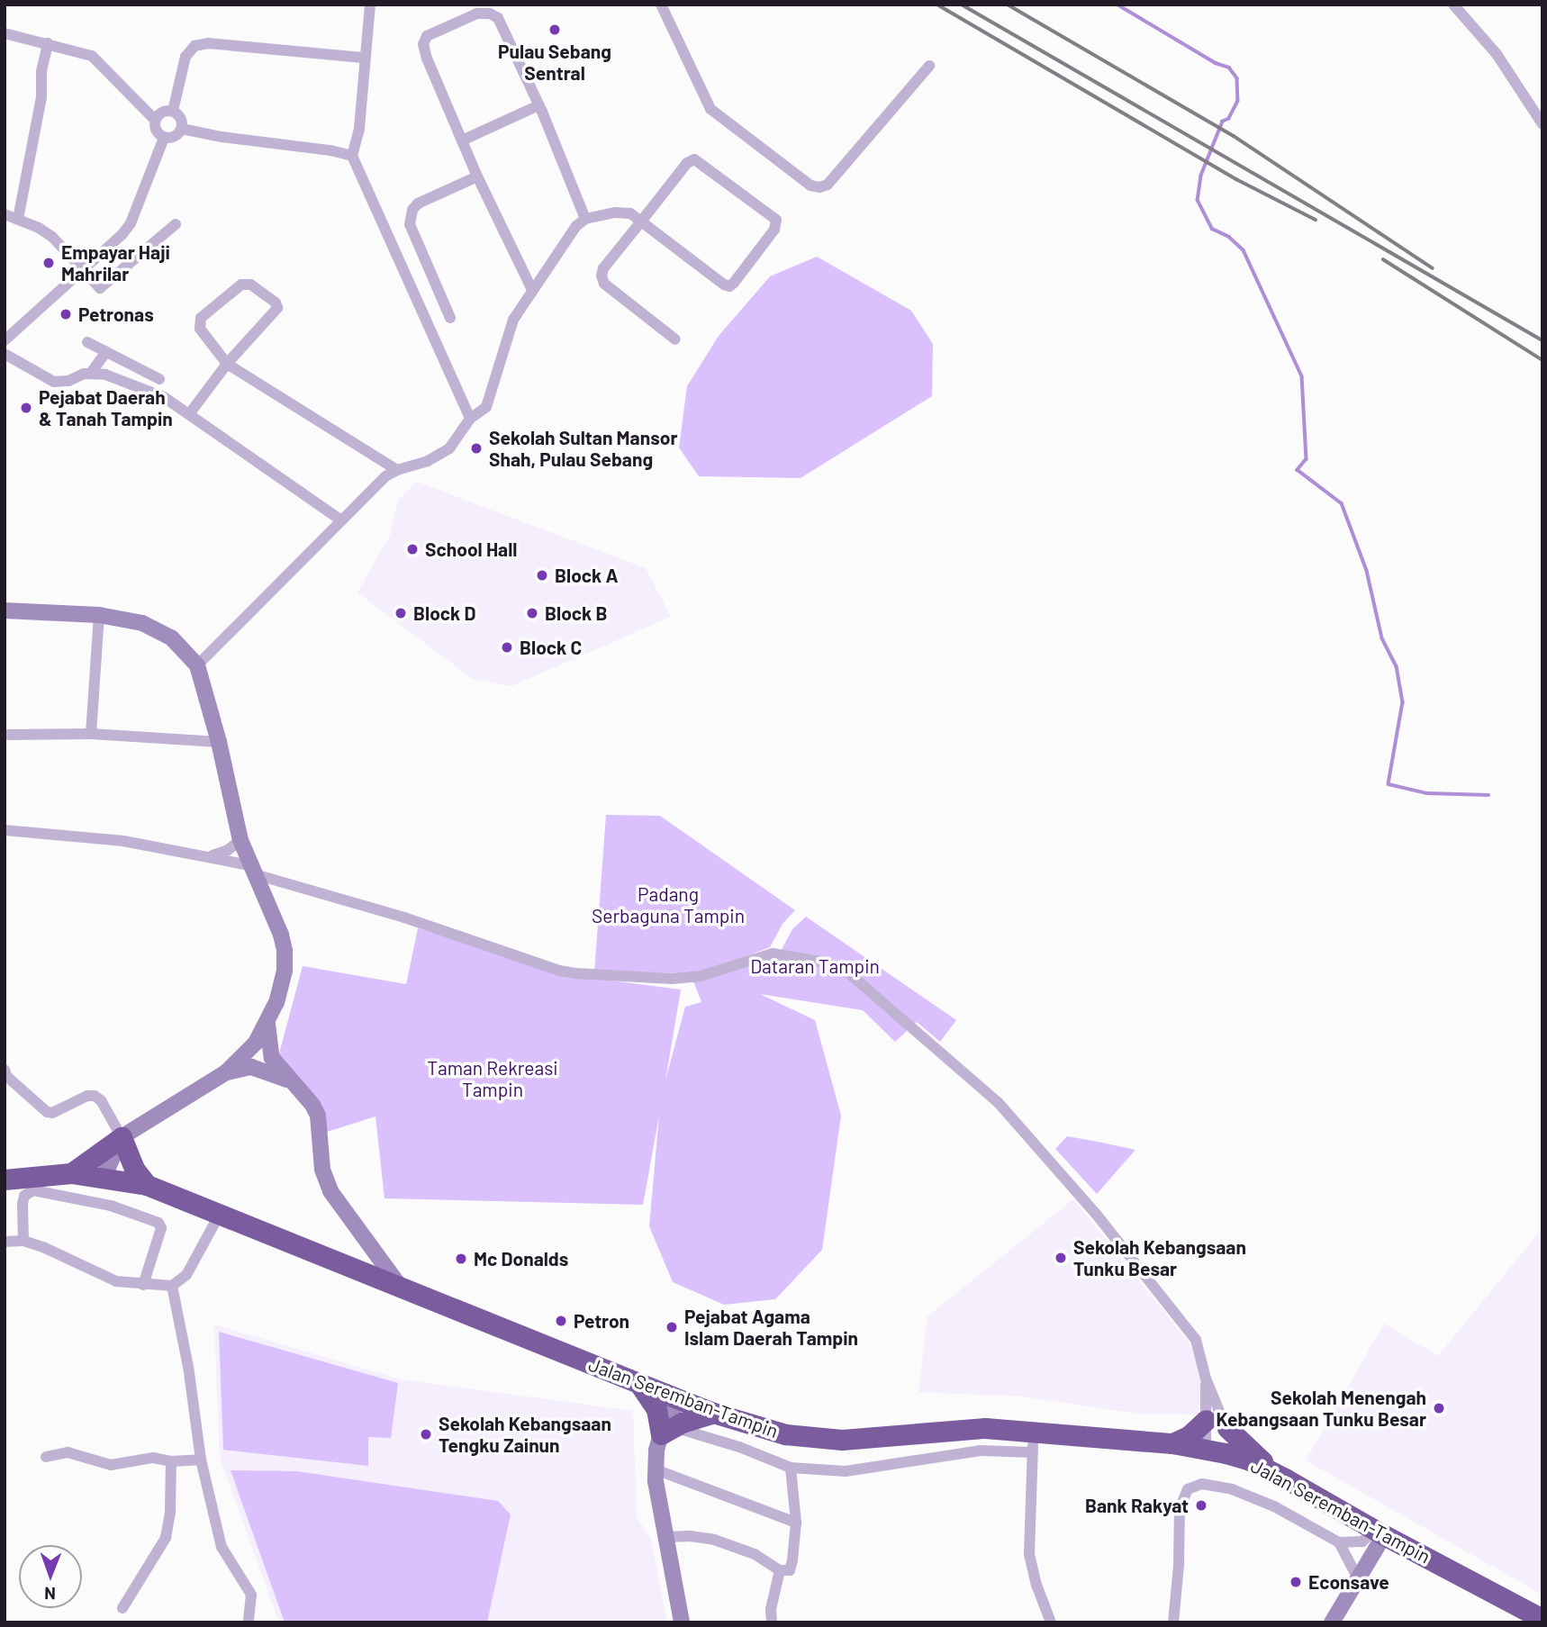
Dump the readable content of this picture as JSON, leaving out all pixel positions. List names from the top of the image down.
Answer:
{
  "streets": {
    "highway": ["Jalan Seremban-Tampin"]
  },
  "parks": ["Padang Serbaguna Tampin", "Dataran Tampin", "Taman Rekreasi Tampin"],
  "places": [
    "Pulau Sebang Sentral",
    "Empayar Haji Mahrilar",
    "Petronas",
    "Pejabat Daerah & Tanah Tampin",
    "Sekolah Sultan Mansor Shah, Pulau Sebang",
    "School Hall",
    "Block A",
    "Block D",
    "Block B",
    "Block C",
    "Sekolah Kebangsaan Tunku Besar",
    "Mc Donalds",
    "Petron",
    "Pejabat Agama Islam Daerah Tampin",
    "Sekolah Menengah Kebangsaan Tunku Besar",
    "Sekolah Kebangsaan Tengku Zainun",
    "Bank Rakyat",
    "Econsave"
  ],
  "north": "bottom"
}
